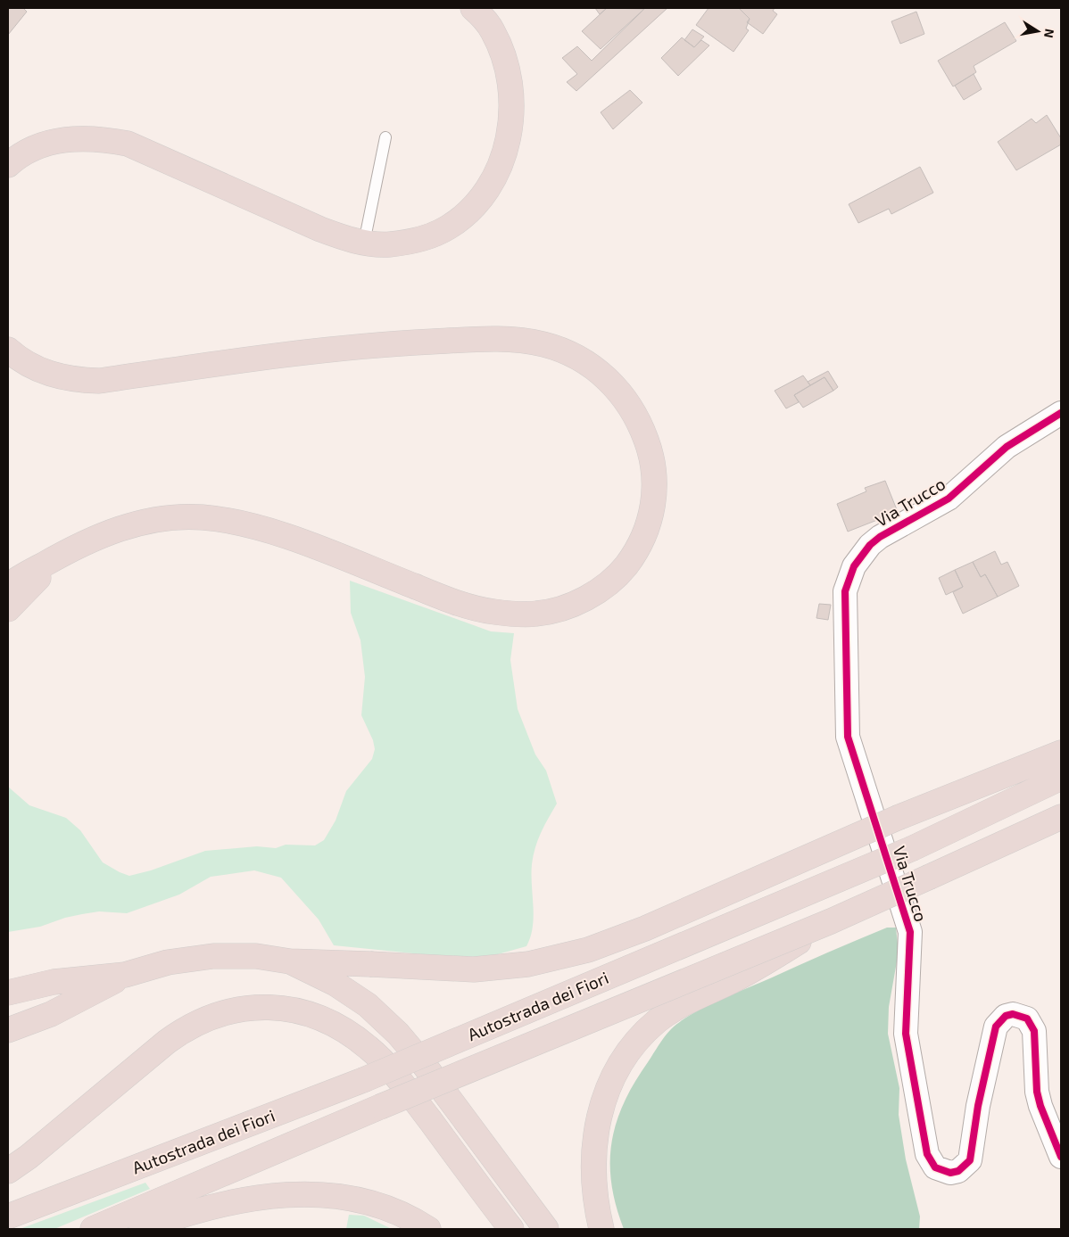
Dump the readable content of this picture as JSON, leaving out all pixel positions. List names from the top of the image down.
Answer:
{
  "streets": {
    "highway": ["Autostrada dei Fiori"],
    "street": ["Via Trucco"]
  },
  "north": "right"
}
